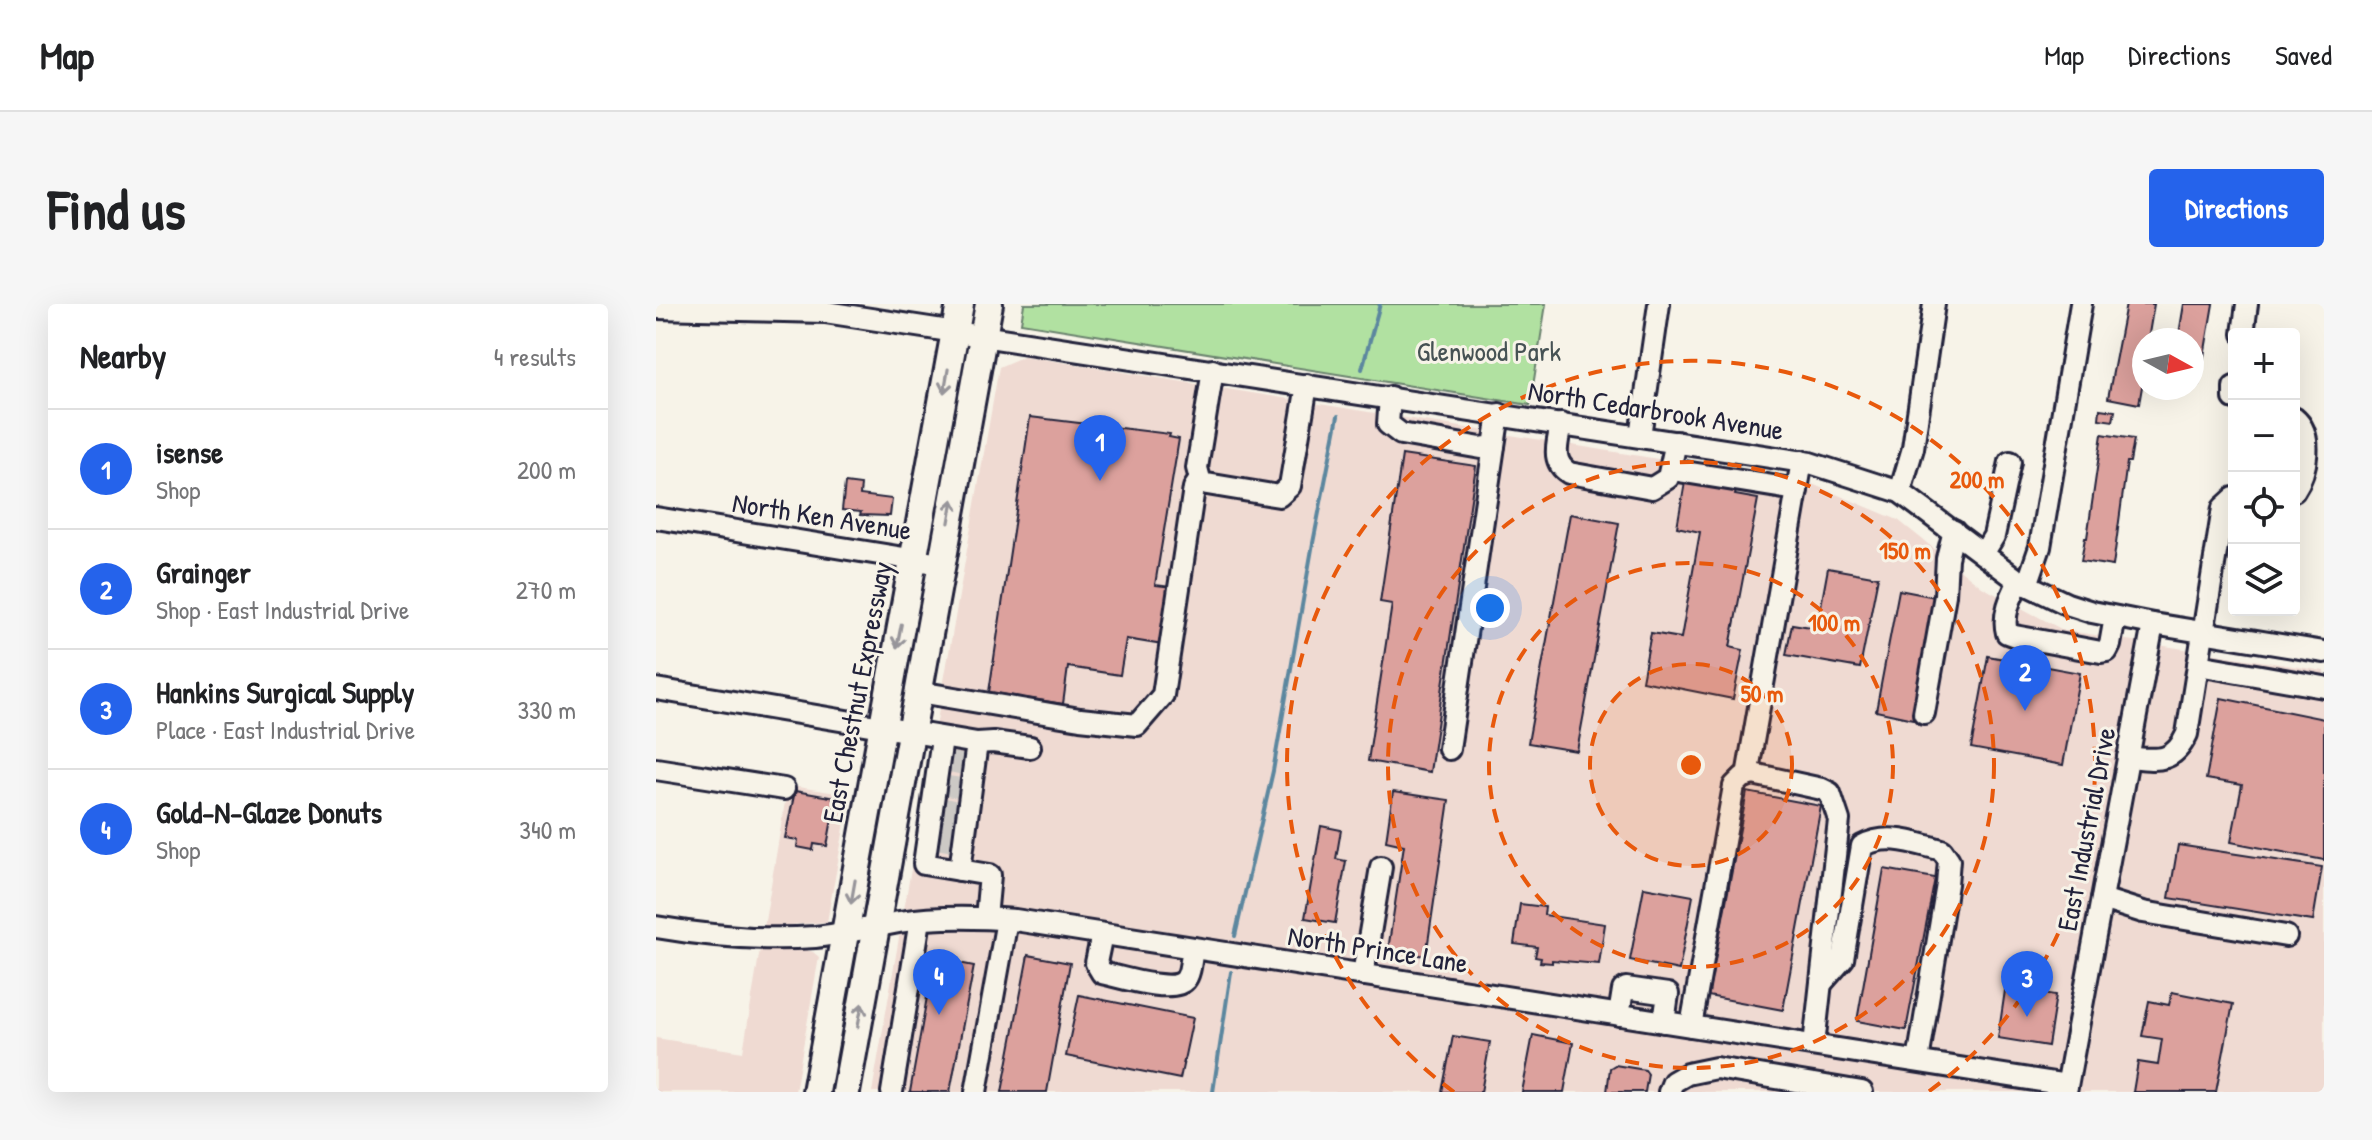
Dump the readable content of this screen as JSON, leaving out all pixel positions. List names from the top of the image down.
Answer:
{
  "streets": {
    "main road": ["East Chestnut Expressway"],
    "street": [
      "North Cedarbrook Avenue",
      "North Ken Avenue",
      "East Industrial Drive",
      "North Prince Lane"
    ]
  },
  "crossings": [
    ["North Cedarbrook Avenue", "East Chestnut Expressway"],
    ["North Cedarbrook Avenue", "East Industrial Drive"],
    ["North Ken Avenue", "East Chestnut Expressway"],
    ["East Chestnut Expressway", "North Prince Lane"],
    ["East Industrial Drive", "North Prince Lane"]
  ],
  "parks": ["Glenwood Park"],
  "north": "right",
  "page": {
    "header": "Map",
    "nav": ["Map", "Directions", "Saved"],
    "buttons": "Directions",
    "title": "Find us",
    "heading": ["Nearby", "4 results"],
    "map_buttons": ["+", "−"],
    "list": [
      {
        "mark": "1",
        "name": "isense",
        "note": "Shop",
        "value": "200 m"
      },
      {
        "mark": "2",
        "name": "Grainger",
        "note": "Shop · East Industrial Drive",
        "value": "270 m"
      },
      {
        "mark": "3",
        "name": "Hankins Surgical Supply",
        "note": "Place · East Industrial Drive",
        "value": "330 m"
      },
      {
        "mark": "4",
        "name": "Gold-N-Glaze Donuts",
        "note": "Shop",
        "value": "340 m"
      }
    ],
    "pins": [
      "1",
      "2",
      "4",
      "3"
    ]
  },
  "rings": [
    "200 m",
    "150 m",
    "100 m",
    "50 m"
  ]
}
